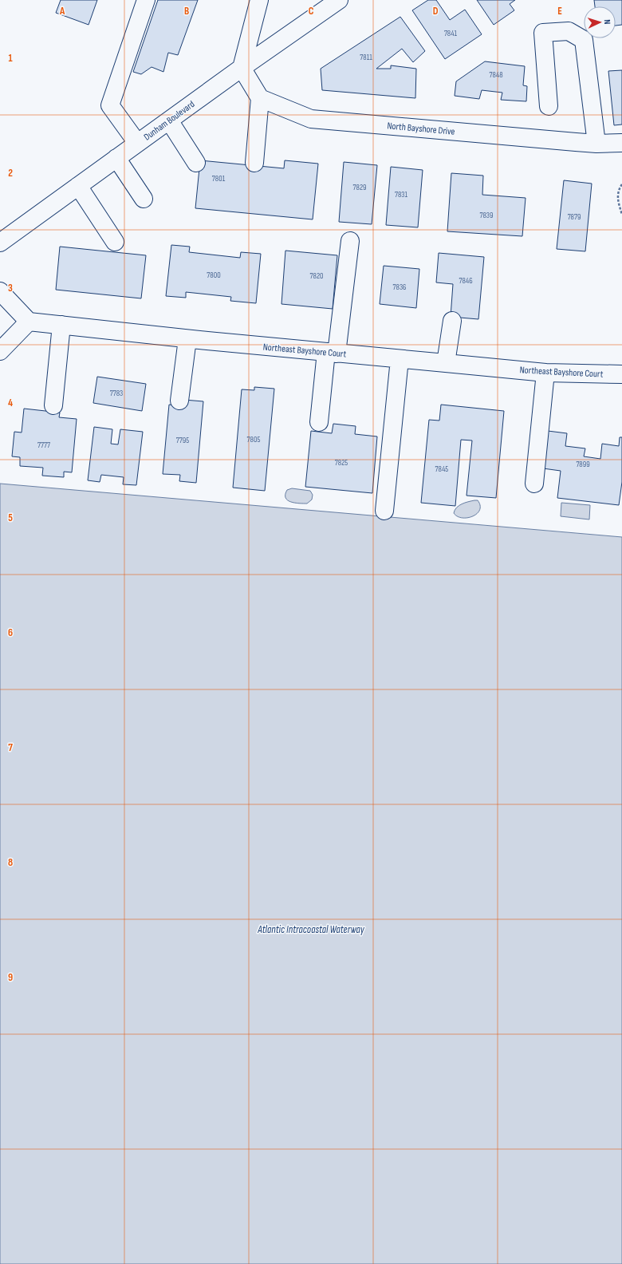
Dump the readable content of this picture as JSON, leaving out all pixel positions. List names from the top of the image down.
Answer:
{
  "streets": {
    "street": ["Dunham Boulevard", "North Bayshore Drive", "Northeast Bayshore Court"]
  },
  "water": ["Atlantic Intracoastal Waterway"],
  "house_numbers": [
    "7841",
    "7811",
    "7848",
    "7801",
    "7829",
    "7831",
    "7839",
    "7879",
    "7800",
    "7820",
    "7846",
    "7836",
    "7783",
    "7805",
    "7795",
    "7777",
    "7825",
    "7899",
    "7845"
  ],
  "north": "right",
  "grid": {
    "columns": [
      "A",
      "B",
      "C",
      "D",
      "E"
    ],
    "rows": [
      "1",
      "2",
      "3",
      "4",
      "5",
      "6",
      "7",
      "8",
      "9"
    ]
  }
}
